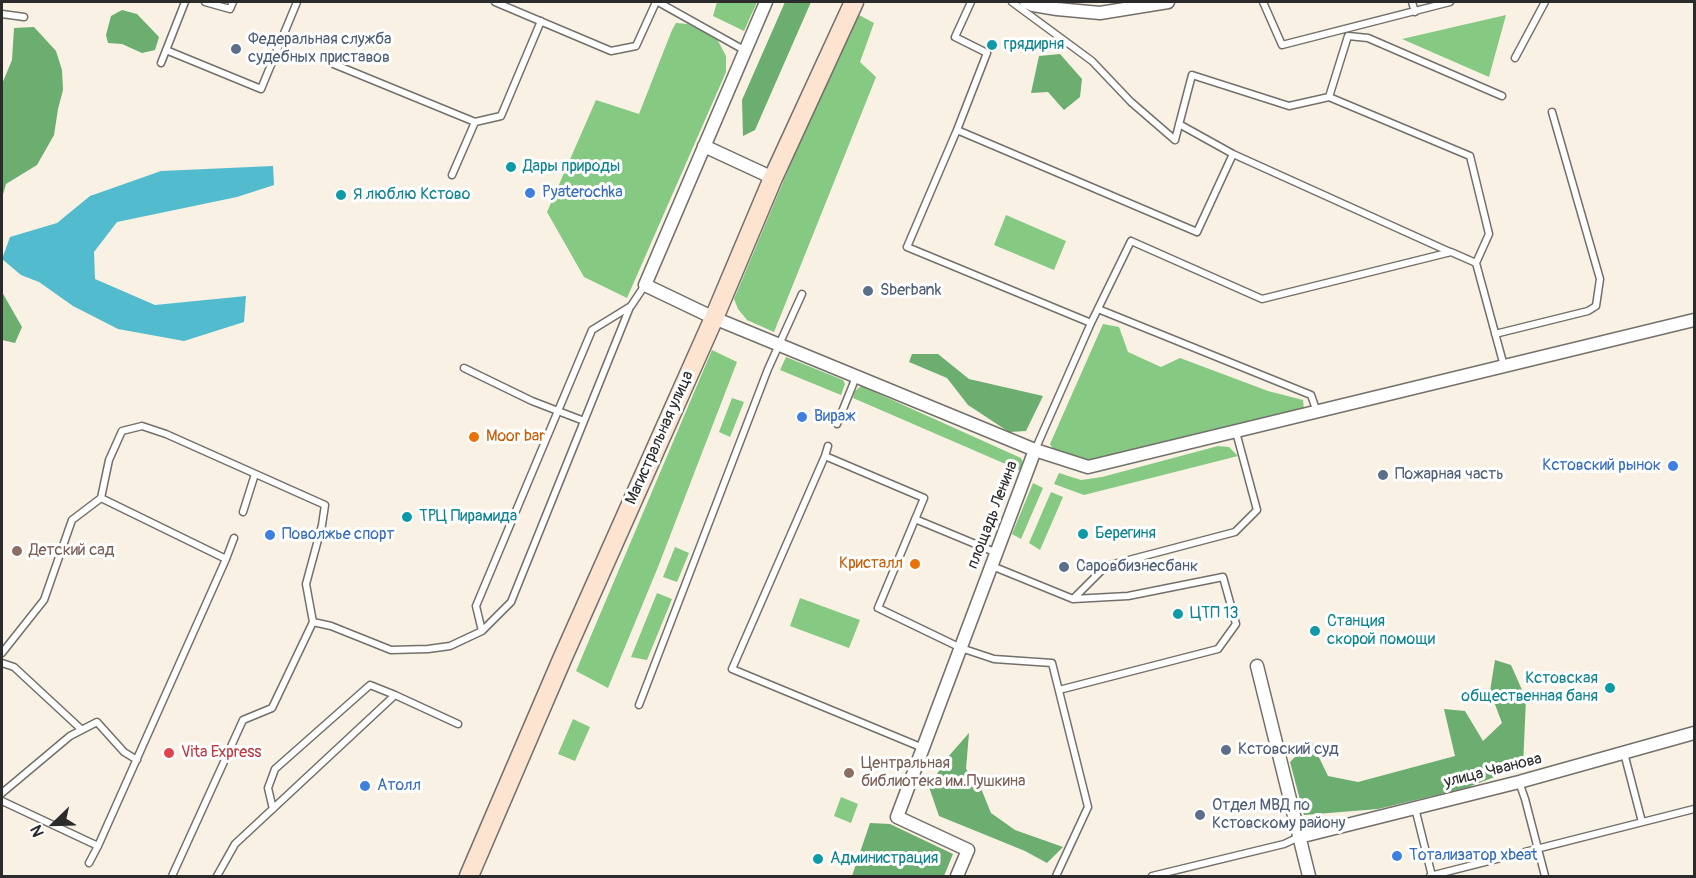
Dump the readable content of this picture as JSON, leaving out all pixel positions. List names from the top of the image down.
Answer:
{
  "streets": {
    "main road": ["Магистральная улица"],
    "street": ["площадь Ленина", "улица Чванова"]
  },
  "crossings": [
    ["Магистральная улица", "площадь Ленина"]
  ],
  "places": [
    "грядирня",
    "Федеральная служба судебных приставов",
    "Дары природы",
    "Pyaterochka",
    "Я люблю Кстово",
    "Sberbank",
    "Вираж",
    "Moor bar",
    "Кстовский рынок",
    "Пожарная часть",
    "ТРЦ Пирамида",
    "Берегиня",
    "Поволжье спорт",
    "Детский сад",
    "Кристалл",
    "Саровбизнесбанк",
    "ЦТП 13",
    "Станция скорой помощи",
    "Кстовская общественная баня",
    "Кстовский суд",
    "Vita Express",
    "Центральная библиотека им.Пушкина",
    "Атолл",
    "Отдел МВД по Кстовскому району",
    "Тотализатор xbeat",
    "Администрация"
  ],
  "north": "bottom left"
}
